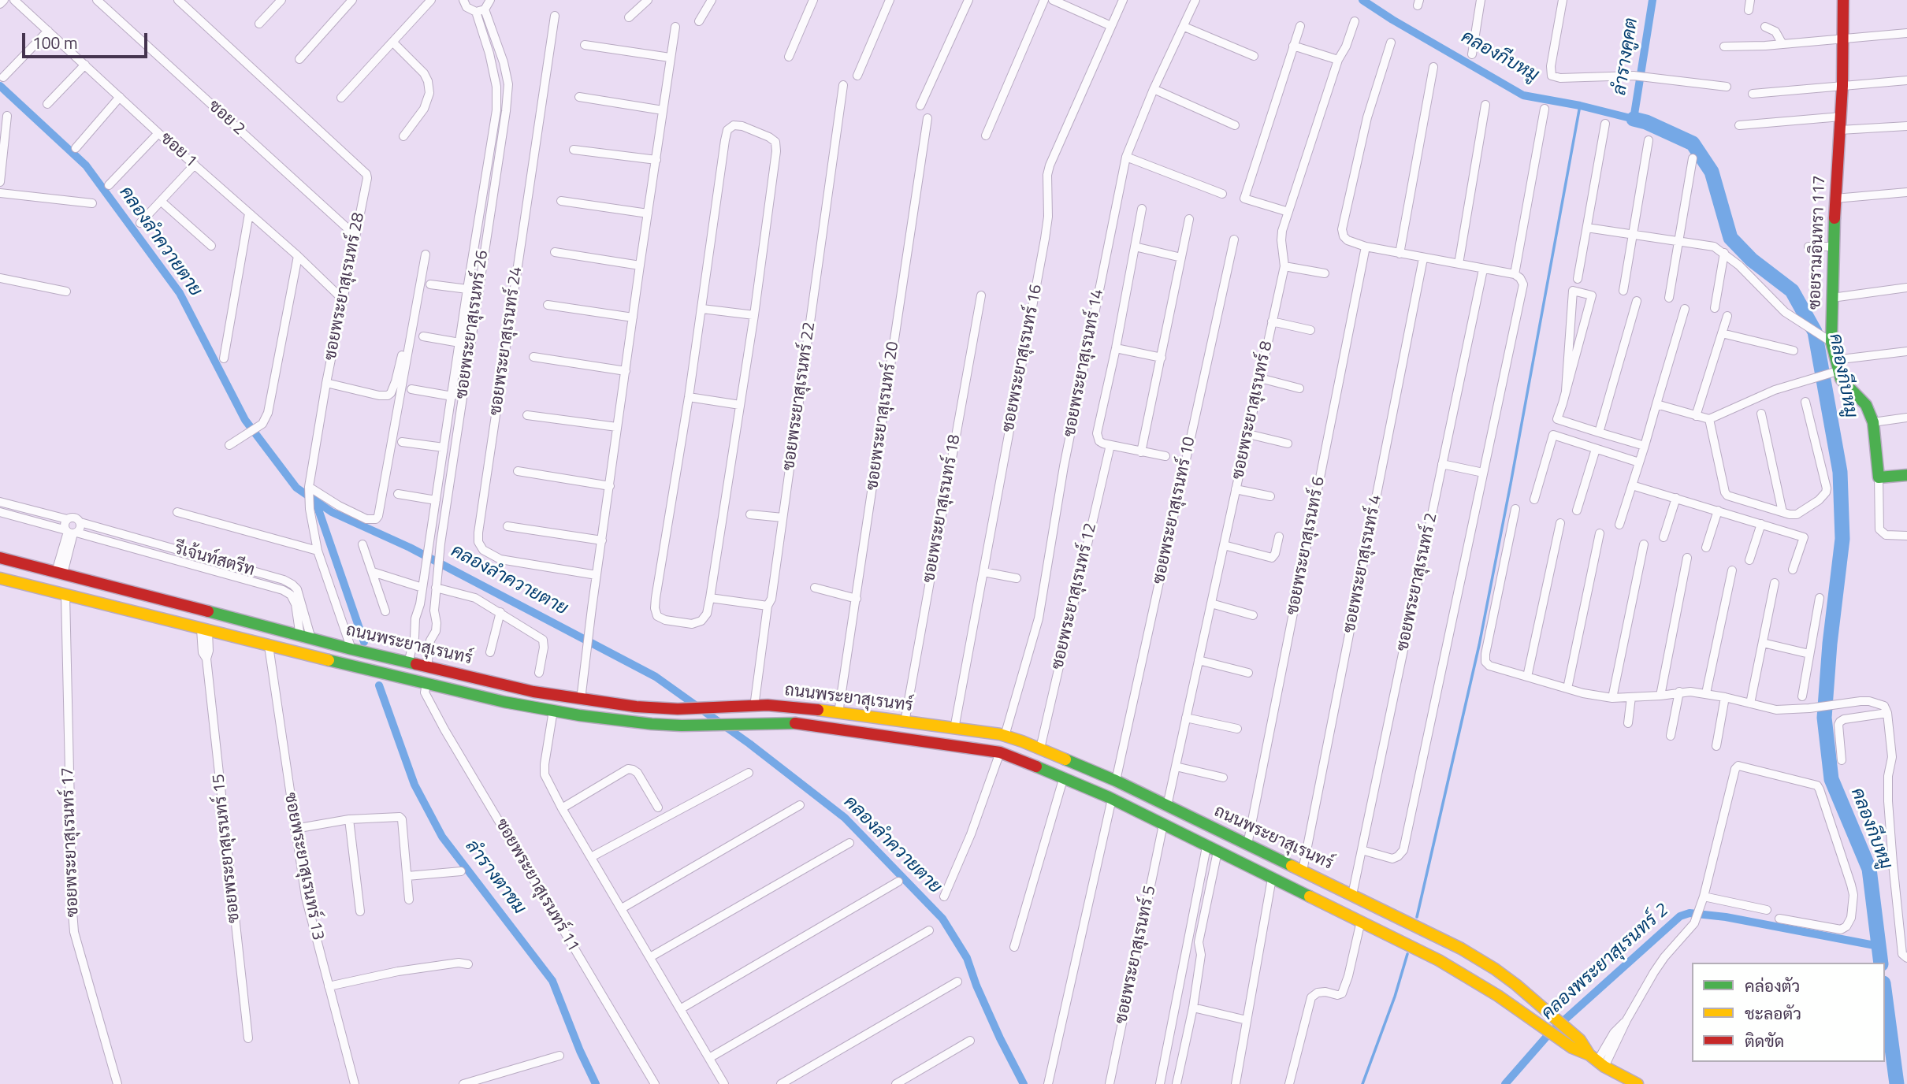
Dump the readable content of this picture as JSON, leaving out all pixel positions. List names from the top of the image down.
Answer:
{
  "streets": {
    "street": [
      "ซอย 2",
      "ซอย 1",
      "ซอยรามอินทรา 117",
      "ซอยพระยาสุเรนทร์ 28",
      "ซอยพระยาสุเรนทร์ 26",
      "ซอยพระยาสุเรนทร์ 24",
      "ซอยพระยาสุเรนทร์ 16",
      "ซอยพระยาสุเรนทร์ 14",
      "ซอยพระยาสุเรนทร์ 22",
      "ซอยพระยาสุเรนทร์ 8",
      "ซอยพระยาสุเรนทร์ 20",
      "ซอยพระยาสุเรนทร์ 18",
      "ซอยพระยาสุเรนทร์ 10",
      "ซอยพระยาสุเรนทร์ 6",
      "รีเจ้นท์สตรีท",
      "ซอยพระยาสุเรนทร์ 4",
      "ซอยพระยาสุเรนทร์ 2",
      "ซอยพระยาสุเรนทร์ 12",
      "ถนนพระยาสุเรนทร์",
      "ซอยพระยาสุเรนทร์ 17",
      "ซอยพระยาสุเรนทร์ 15",
      "ซอยพระยาสุเรนทร์ 13",
      "ซอยพระยาสุเรนทร์ 11",
      "ซอยพระยาสุเรนทร์ 5"
    ]
  },
  "crossings": [
    ["ซอย 2", "ซอยพระยาสุเรนทร์ 28"],
    ["ซอย 1", "ซอยพระยาสุเรนทร์ 28"],
    ["ซอยพระยาสุเรนทร์ 28", "ถนนพระยาสุเรนทร์"],
    ["ซอยพระยาสุเรนทร์ 26", "ถนนพระยาสุเรนทร์"],
    ["ซอยพระยาสุเรนทร์ 16", "ถนนพระยาสุเรนทร์"],
    ["ซอยพระยาสุเรนทร์ 14", "ถนนพระยาสุเรนทร์"],
    ["ซอยพระยาสุเรนทร์ 22", "ถนนพระยาสุเรนทร์"],
    ["ซอยพระยาสุเรนทร์ 8", "ถนนพระยาสุเรนทร์"],
    ["ซอยพระยาสุเรนทร์ 20", "ถนนพระยาสุเรนทร์"],
    ["ซอยพระยาสุเรนทร์ 18", "ถนนพระยาสุเรนทร์"],
    ["ซอยพระยาสุเรนทร์ 10", "ถนนพระยาสุเรนทร์"],
    ["ซอยพระยาสุเรนทร์ 6", "ถนนพระยาสุเรนทร์"],
    ["รีเจ้นท์สตรีท", "ถนนพระยาสุเรนทร์"],
    ["ซอยพระยาสุเรนทร์ 4", "ถนนพระยาสุเรนทร์"],
    ["ซอยพระยาสุเรนทร์ 2", "ถนนพระยาสุเรนทร์"],
    ["ซอยพระยาสุเรนทร์ 12", "ถนนพระยาสุเรนทร์"],
    ["ถนนพระยาสุเรนทร์", "ซอยพระยาสุเรนทร์ 17"],
    ["ถนนพระยาสุเรนทร์", "ซอยพระยาสุเรนทร์ 15"],
    ["ถนนพระยาสุเรนทร์", "ซอยพระยาสุเรนทร์ 13"],
    ["ถนนพระยาสุเรนทร์", "ซอยพระยาสุเรนทร์ 11"],
    ["ถนนพระยาสุเรนทร์", "ซอยพระยาสุเรนทร์ 5"]
  ],
  "water": [
    "คลองกีบหมู",
    "ลำรางคูคต",
    "คลองลำควายตาย",
    "ลำรางตาชม",
    "คลองพระยาสุเรนทร์ 2"
  ],
  "legend": ["คล่องตัว", "ชะลอตัว", "ติดขัด"],
  "scale_bar": "100 m"
}
